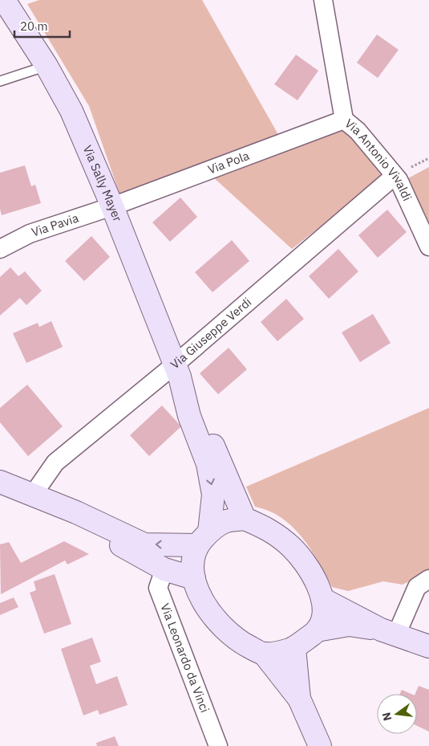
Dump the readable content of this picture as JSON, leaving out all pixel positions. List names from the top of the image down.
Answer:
{
  "streets": {
    "main road": ["Via Sally Mayer"],
    "street": [
      "Via Antonio Vivaldi",
      "Via Pola",
      "Via Pavia",
      "Via Giuseppe Verdi",
      "Via Leonardo da Vinci"
    ]
  },
  "crossings": [
    ["Via Antonio Vivaldi", "Via Pola"],
    ["Via Antonio Vivaldi", "Via Giuseppe Verdi"],
    ["Via Pola", "Via Sally Mayer"],
    ["Via Pola", "Via Pavia"],
    ["Via Sally Mayer", "Via Pavia"],
    ["Via Sally Mayer", "Via Giuseppe Verdi"]
  ],
  "scale_bar": "20 m",
  "north": "left"
}
